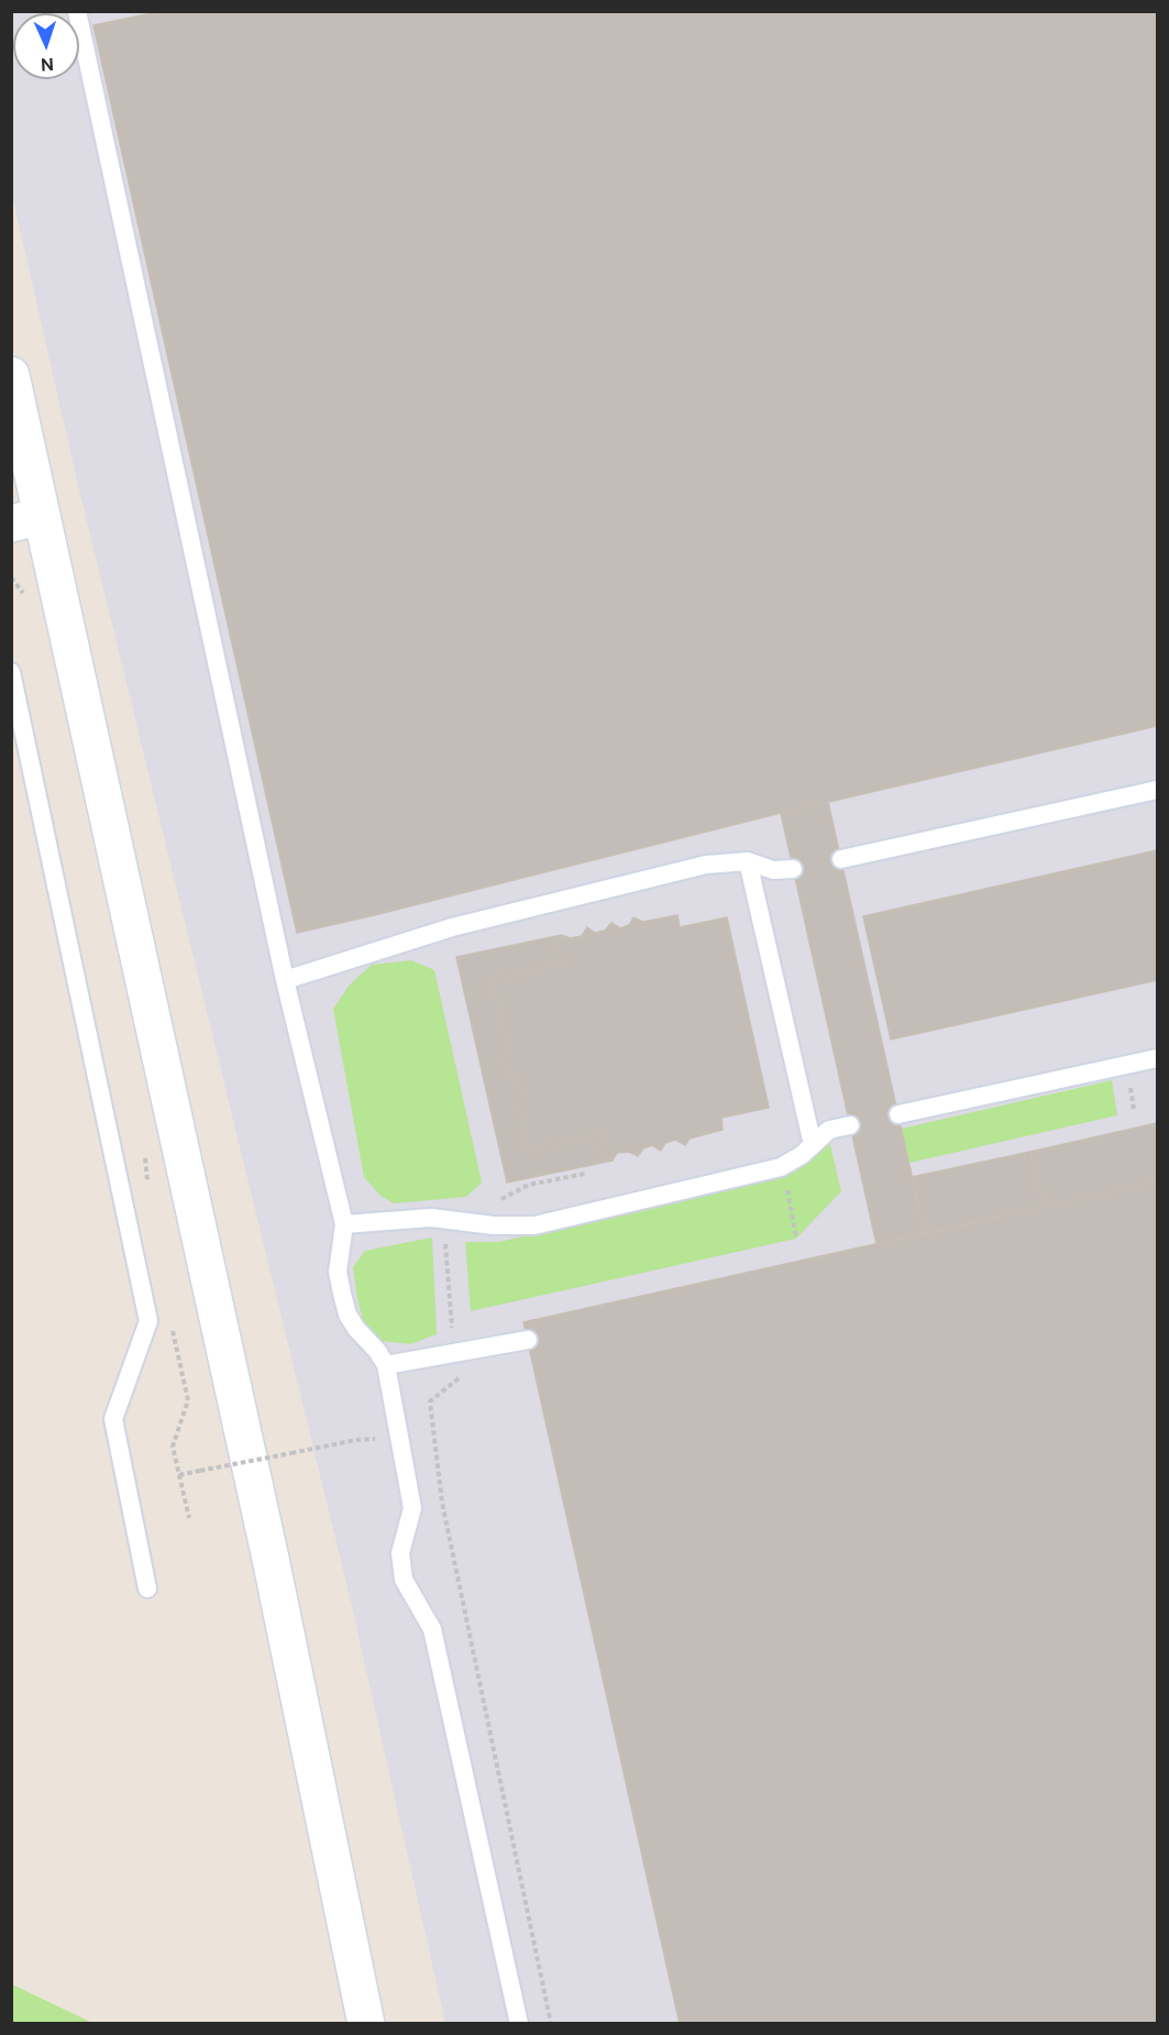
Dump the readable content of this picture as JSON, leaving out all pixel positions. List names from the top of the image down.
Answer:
{
  "north": "bottom"
}
